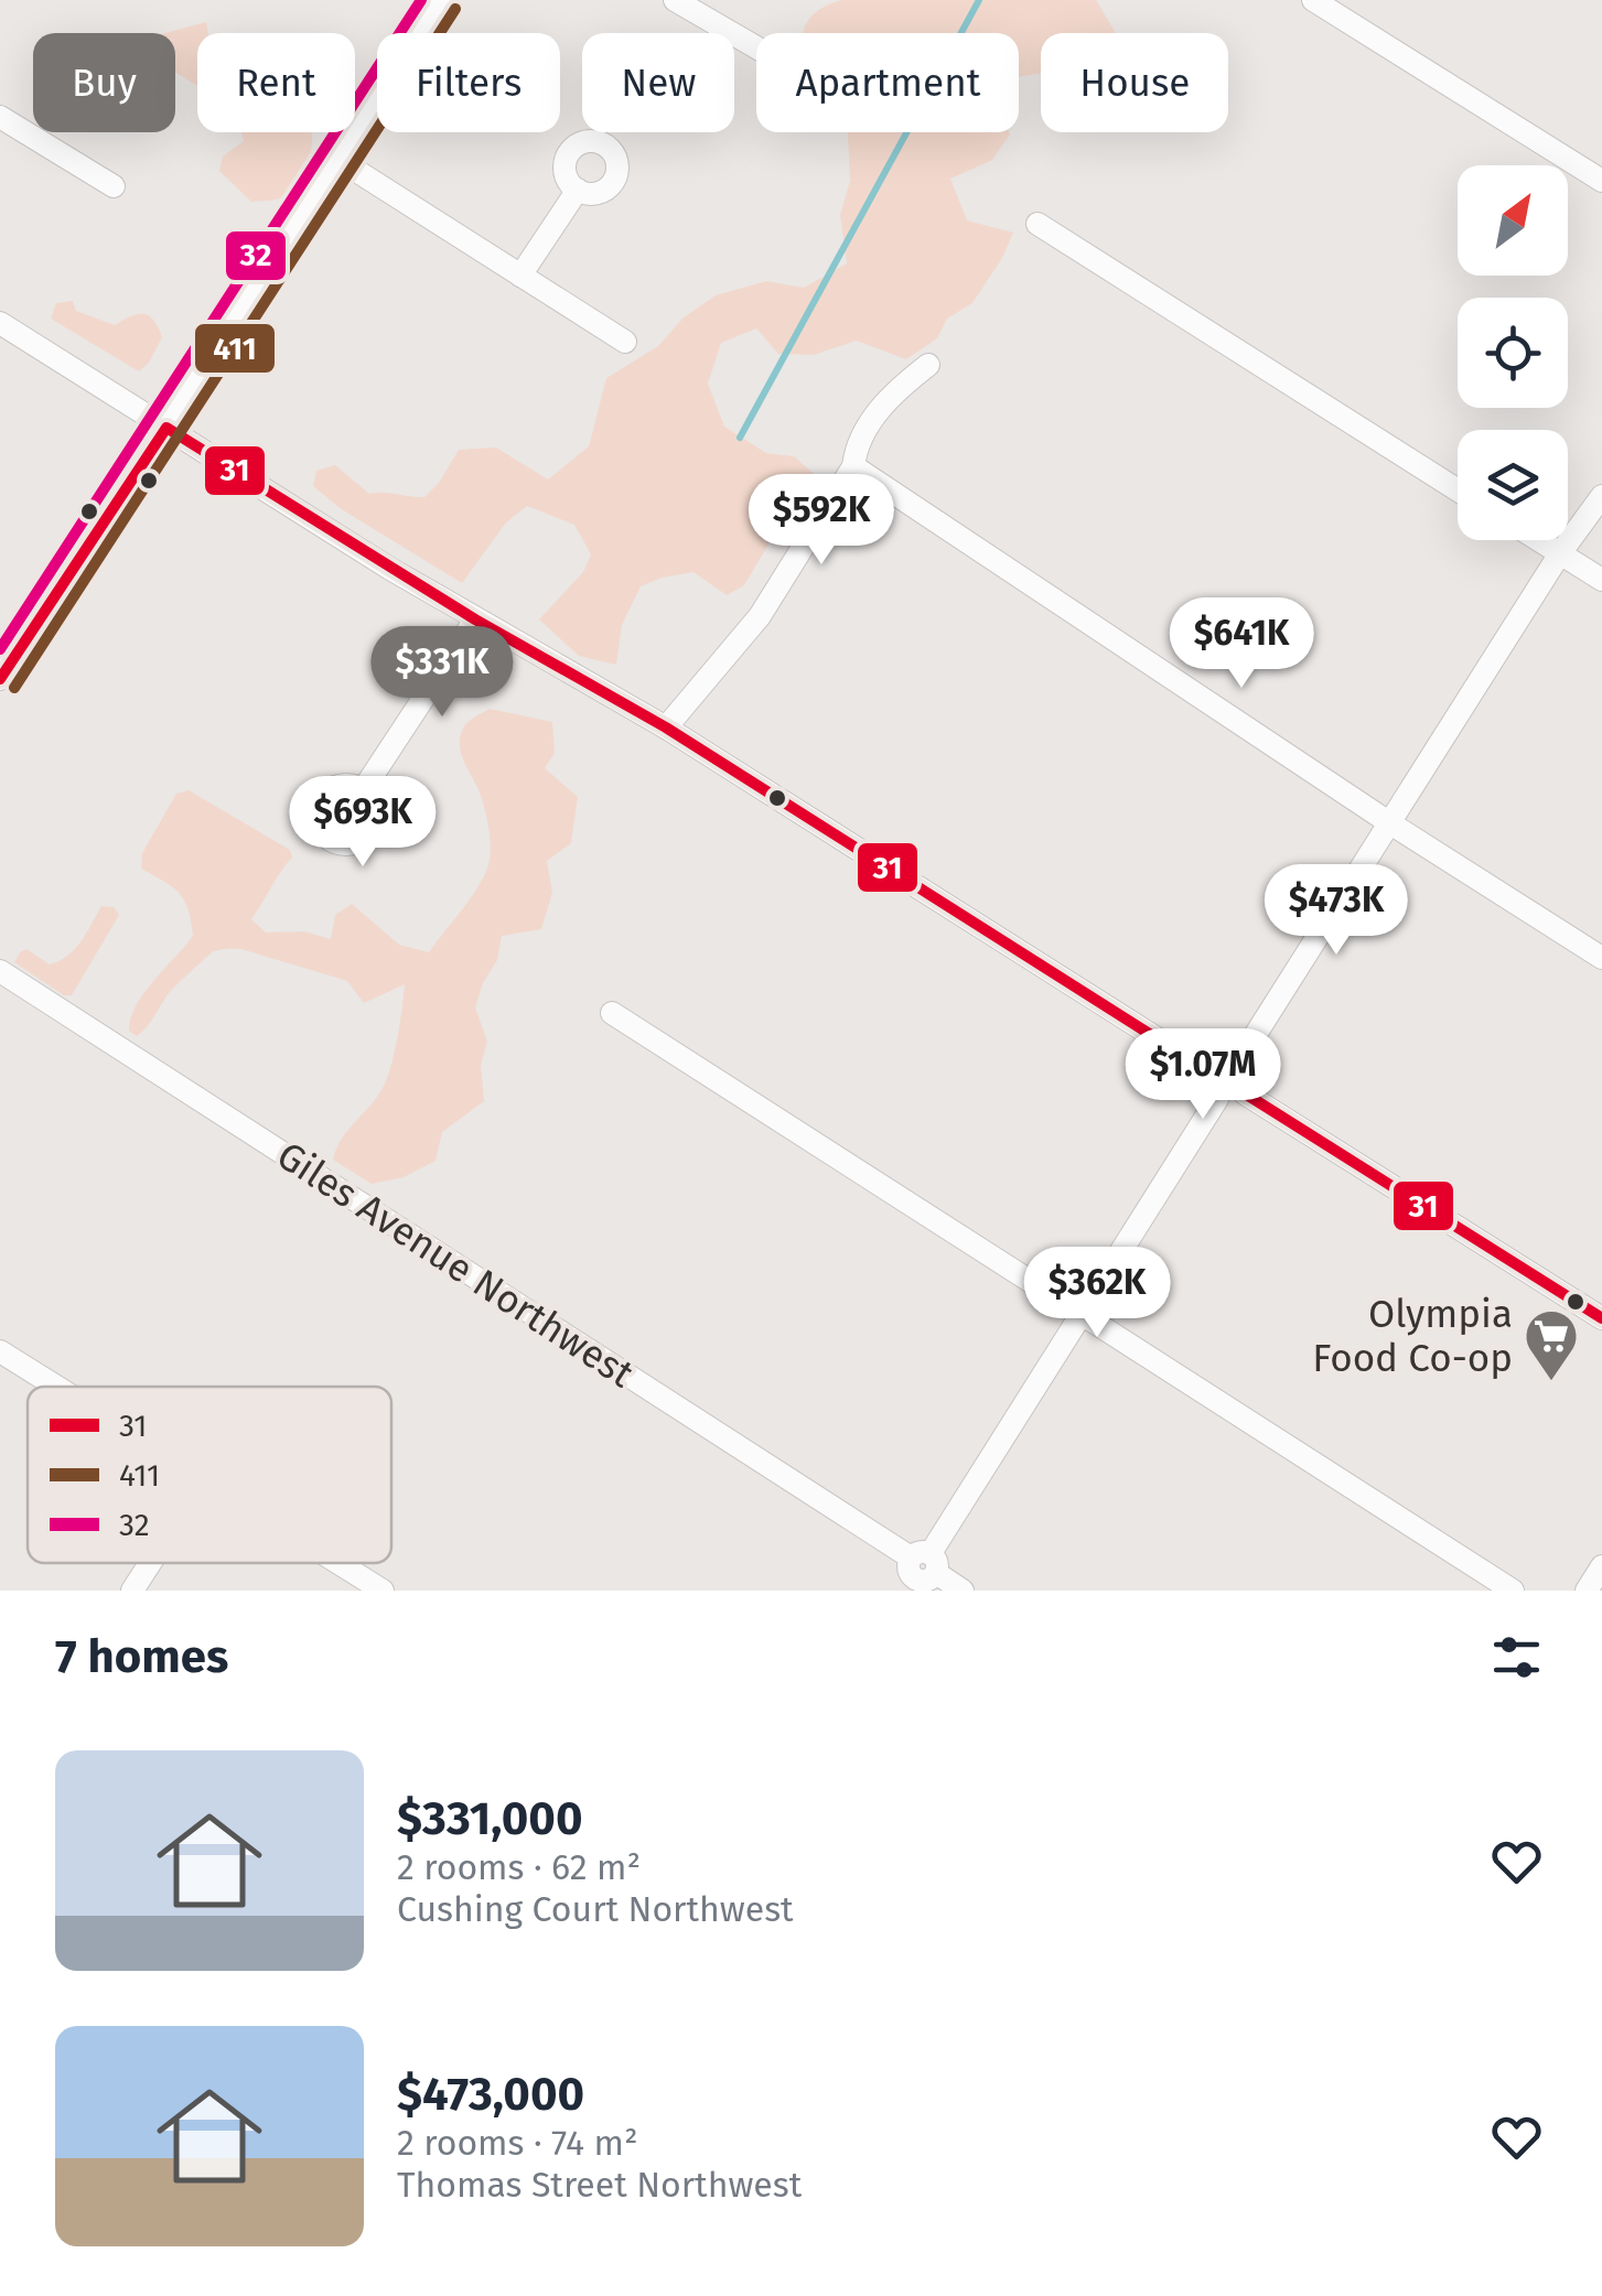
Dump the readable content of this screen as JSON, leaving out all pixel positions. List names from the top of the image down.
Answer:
{
  "streets": {
    "street": ["Giles Avenue Northwest"]
  },
  "places": {
    "supermarket": ["Olympia Food Co-op"]
  },
  "lines": ["transit line 32", "transit line 411", "transit line 31"],
  "legend": ["31", "411", "32"],
  "north": "top right",
  "page": {
    "chip": [
      "Buy",
      "Rent",
      "Filters",
      "New",
      "Apartment",
      "House"
    ],
    "price": [
      "$592K",
      "$641K",
      "$331K",
      "$693K",
      "$473K",
      "$1.07M",
      "$362K"
    ],
    "heading": "7 homes",
    "list": [
      {
        "name": "$331,000",
        "note": "2 rooms · 62 m² · Cushing Court Northwest"
      },
      {
        "name": "$473,000",
        "note": "2 rooms · 74 m² · Thomas Street Northwest"
      }
    ]
  }
}
